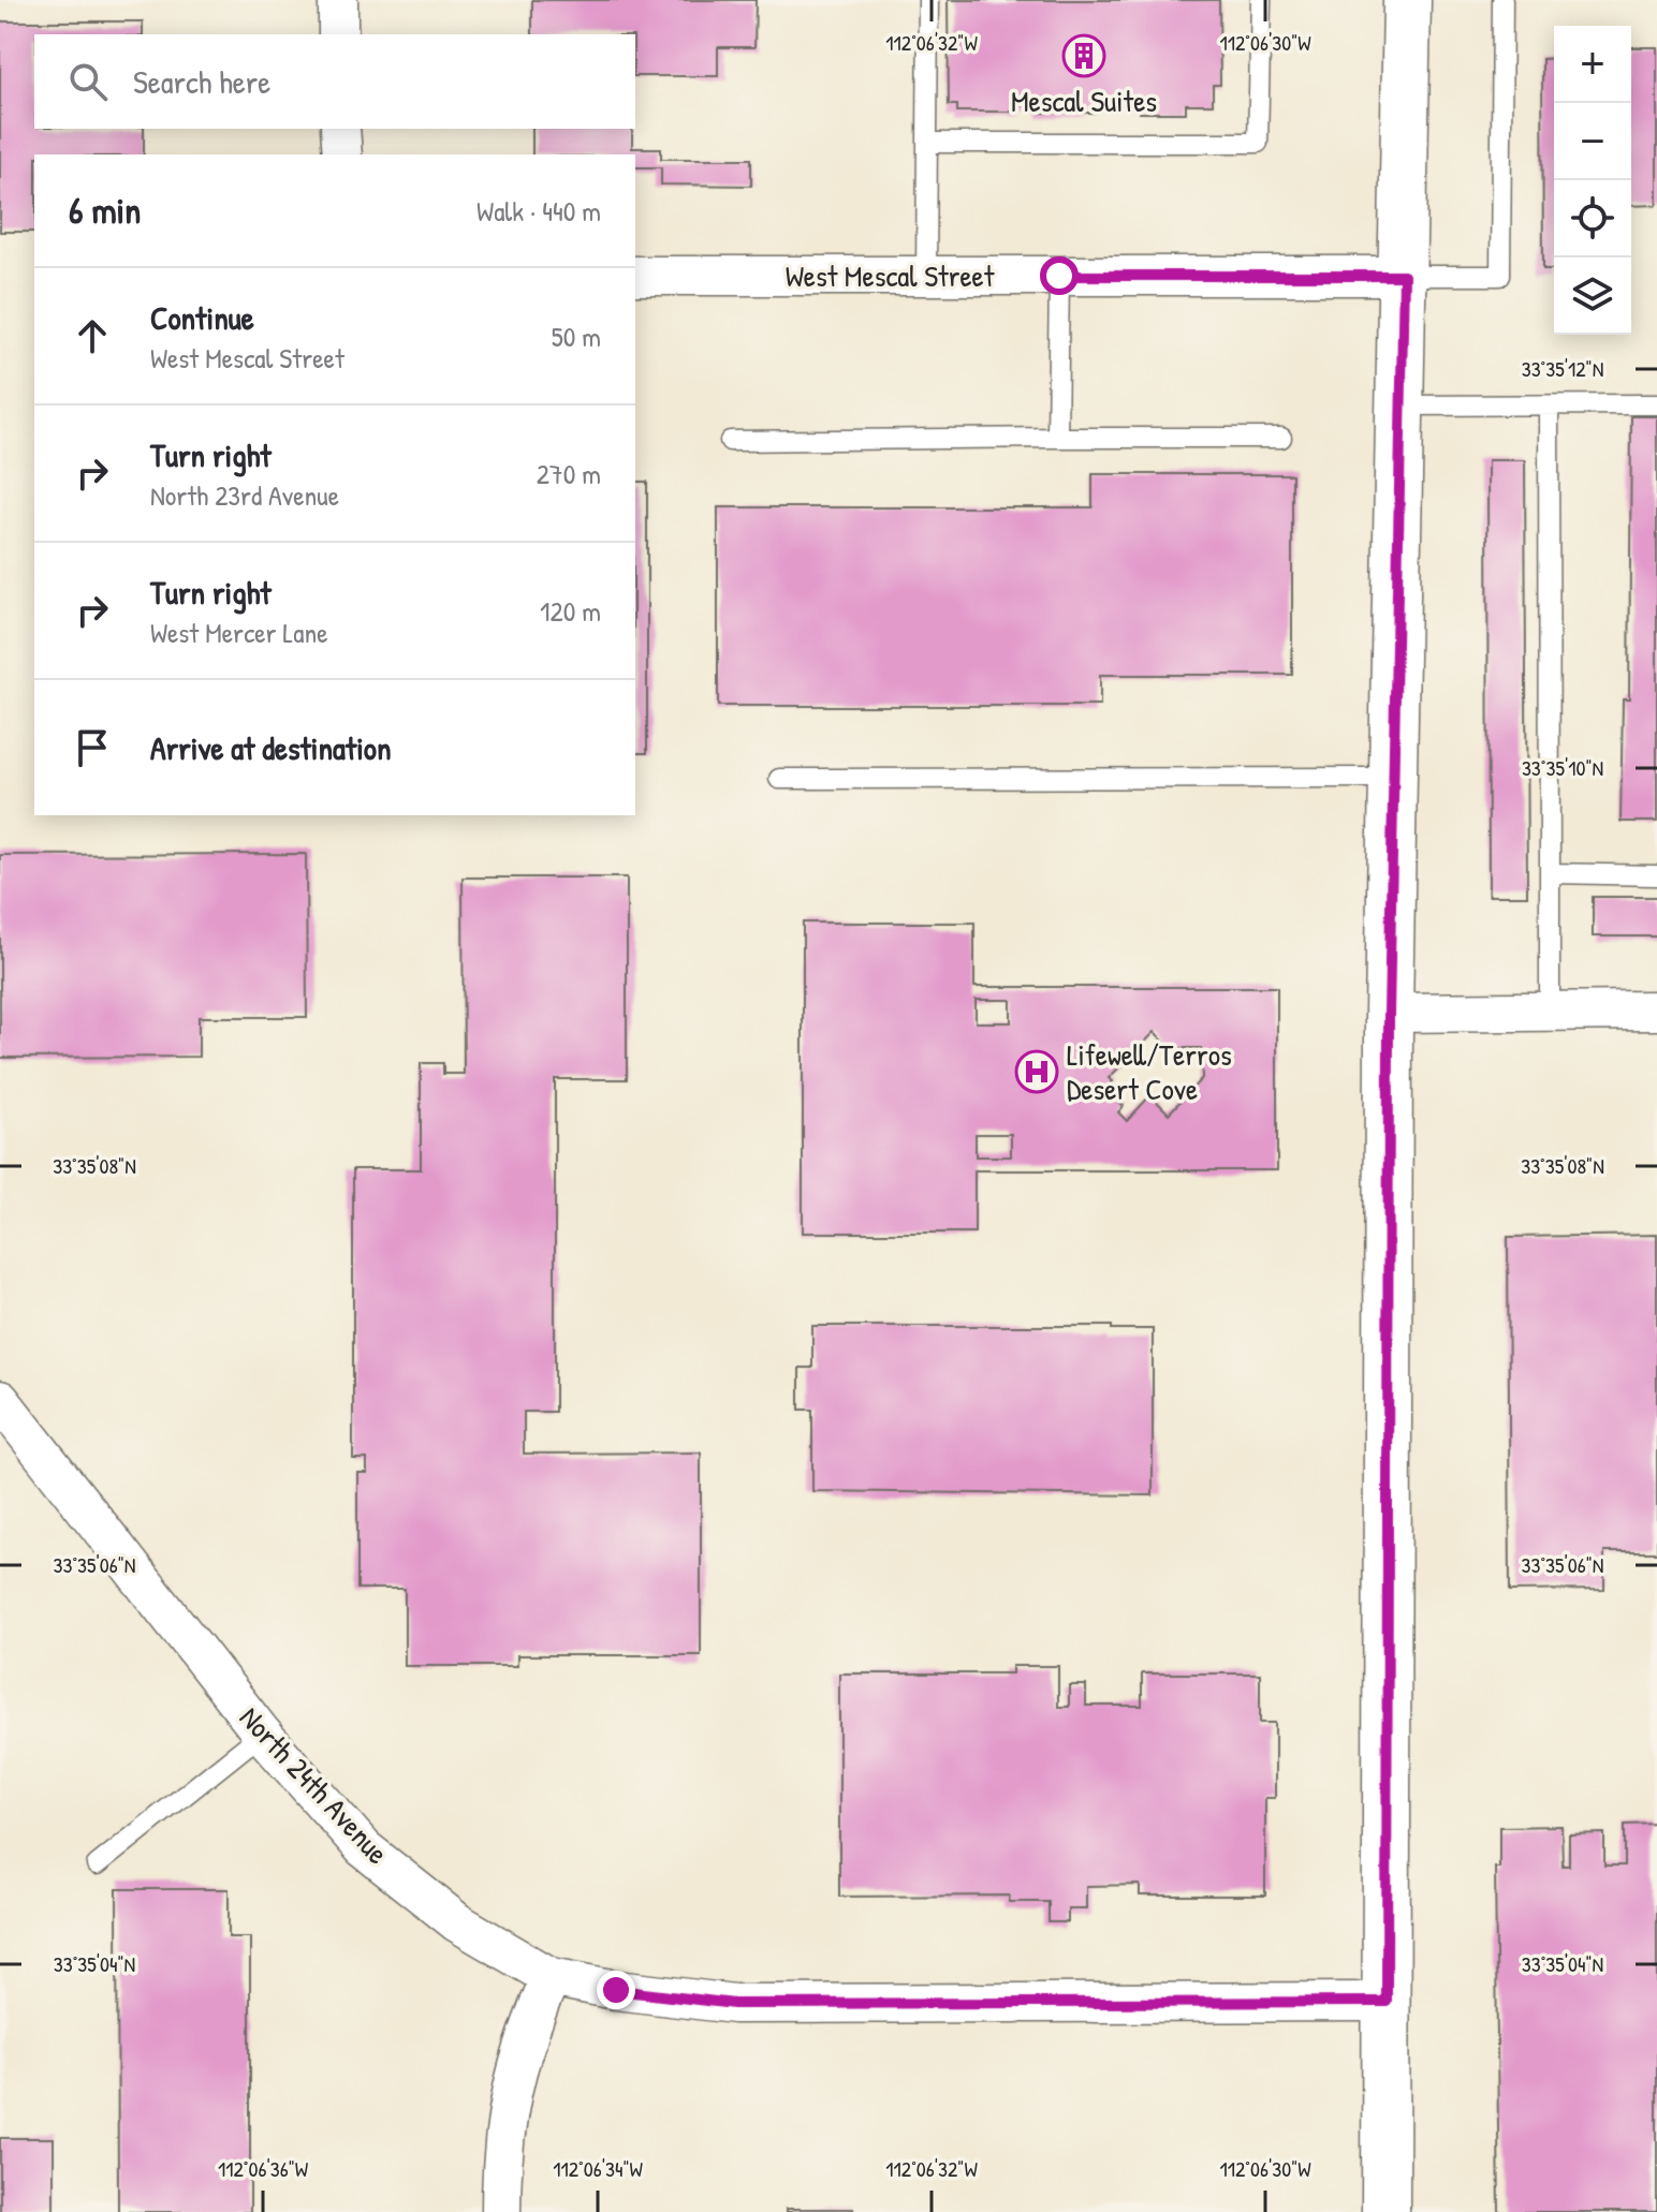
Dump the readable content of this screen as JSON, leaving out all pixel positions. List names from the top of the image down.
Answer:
{
  "streets": {
    "street": ["West Mescal Street", "North 24th Avenue"]
  },
  "places": {
    "building": ["Mescal Suites"],
    "hospital": ["Lifewell/Terros Desert Cove"]
  },
  "page": {
    "map_buttons": ["+", "−"],
    "search": "Search here",
    "heading": ["6 min", "Walk · 440 m"],
    "list": [
      ["Continue", "West Mescal Street", "50 m"],
      ["Turn right", "North 23rd Avenue", "270 m"],
      ["Turn right", "West Mercer Lane", "120 m"],
      "Arrive at destination"
    ]
  },
  "coordinates": [
    "112°06'32\"W",
    "112°06'30\"W",
    "33°35'12\"N",
    "33°35'10\"N",
    "33°35'08\"N",
    "33°35'06\"N",
    "33°35'04\"N",
    "112°06'36\"W",
    "112°06'34\"W"
  ]
}
